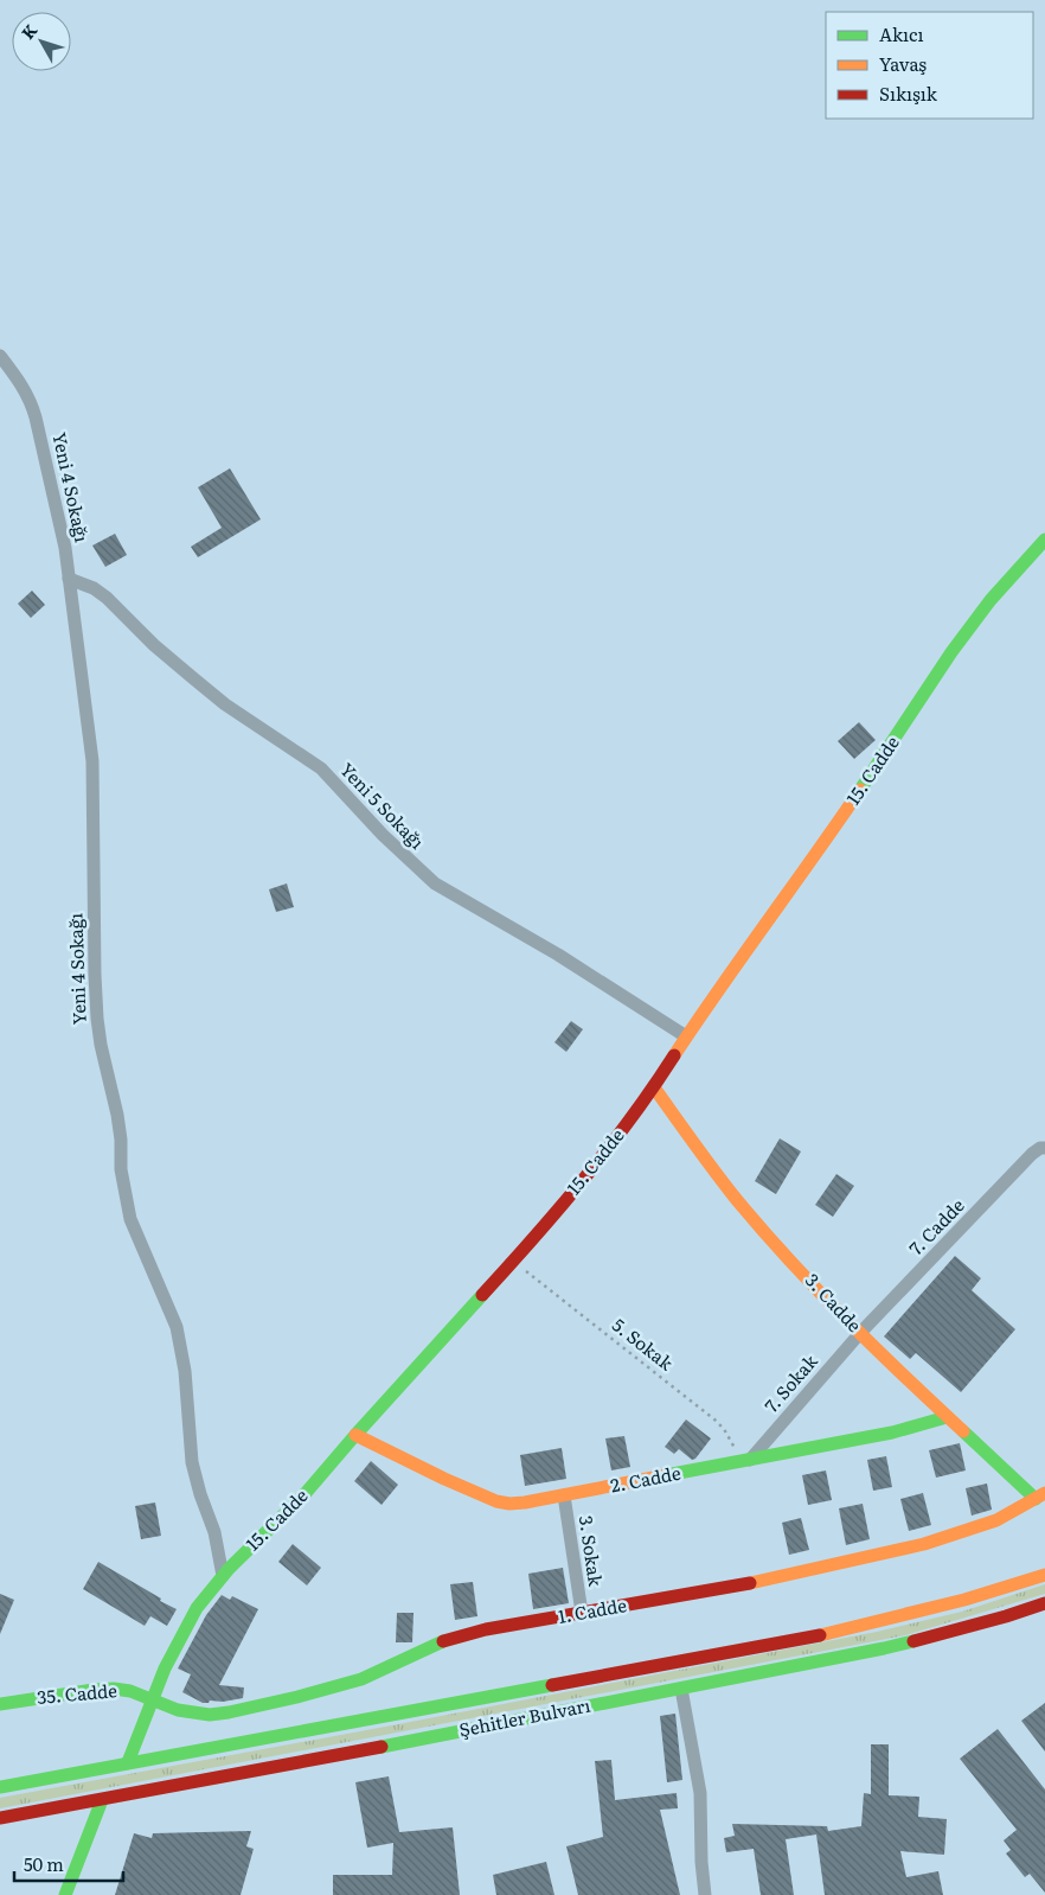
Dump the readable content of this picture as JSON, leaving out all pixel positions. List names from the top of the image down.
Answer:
{
  "streets": {
    "street": [
      "Yeni 4 Sokağı",
      "15. Cadde",
      "Yeni 5 Sokağı",
      "7. Cadde",
      "3. Cadde",
      "7. Sokak",
      "2. Cadde",
      "3. Sokak",
      "1. Cadde",
      "35. Cadde",
      "Şehitler Bulvarı"
    ],
    "path": ["5. Sokak"]
  },
  "crossings": [
    ["Yeni 4 Sokağı", "15. Cadde"],
    ["Yeni 4 Sokağı", "Yeni 5 Sokağı"],
    ["15. Cadde", "Yeni 5 Sokağı"],
    ["15. Cadde", "3. Cadde"],
    ["15. Cadde", "5. Sokak"],
    ["15. Cadde", "2. Cadde"],
    ["15. Cadde", "1. Cadde"],
    ["15. Cadde", "35. Cadde"],
    ["15. Cadde", "Şehitler Bulvarı"],
    ["7. Cadde", "3. Cadde"],
    ["7. Cadde", "7. Sokak"],
    ["3. Cadde", "7. Sokak"],
    ["3. Cadde", "2. Cadde"],
    ["3. Cadde", "1. Cadde"],
    ["5. Sokak", "7. Sokak"],
    ["5. Sokak", "2. Cadde"],
    ["7. Sokak", "2. Cadde"],
    ["2. Cadde", "3. Sokak"],
    ["3. Sokak", "1. Cadde"],
    ["1. Cadde", "35. Cadde"]
  ],
  "legend": ["Akıcı", "Yavaş", "Sıkışık"],
  "scale_bar": "50 m",
  "north": "top left"
}
